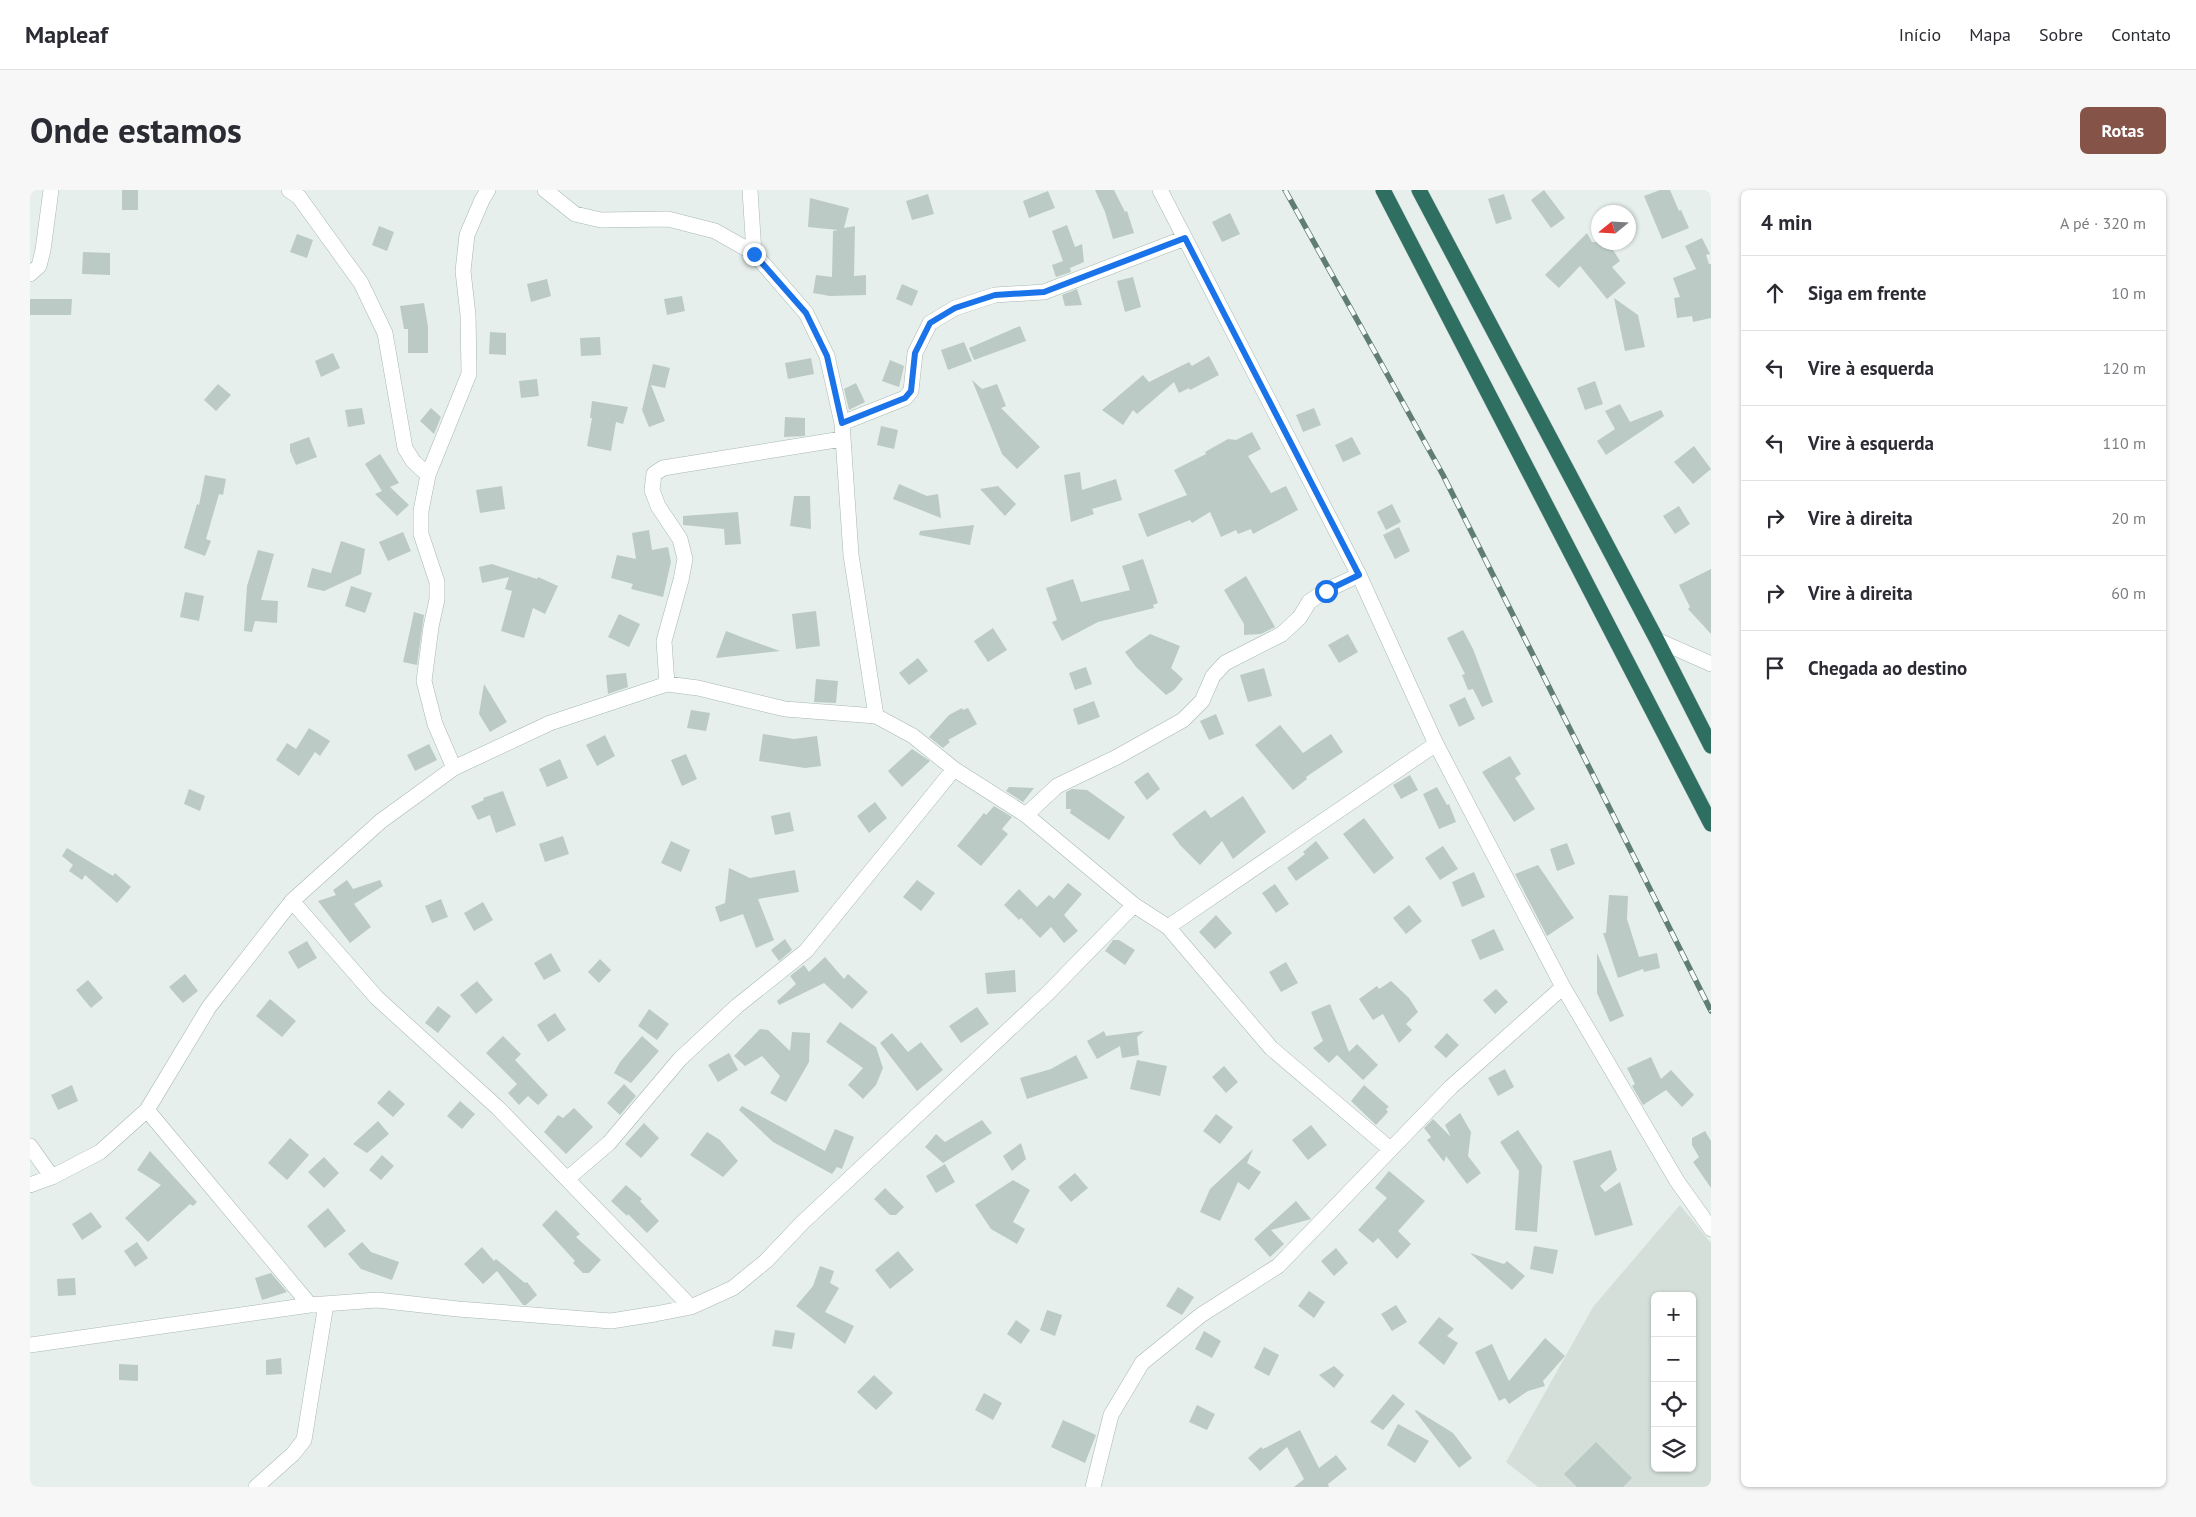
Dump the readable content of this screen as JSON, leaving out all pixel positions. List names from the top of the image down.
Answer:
{
  "north": "left",
  "page": {
    "header": "Mapleaf",
    "nav": [
      "Início",
      "Mapa",
      "Sobre",
      "Contato"
    ],
    "title": "Onde estamos",
    "buttons": "Rotas",
    "heading": ["4 min", "A pé · 320 m"],
    "list": [
      ["Siga em frente", "10 m"],
      ["Vire à esquerda", "120 m"],
      ["Vire à esquerda", "110 m"],
      ["Vire à direita", "20 m"],
      ["Vire à direita", "60 m"],
      "Chegada ao destino"
    ],
    "map_buttons": ["+", "−"]
  }
}
